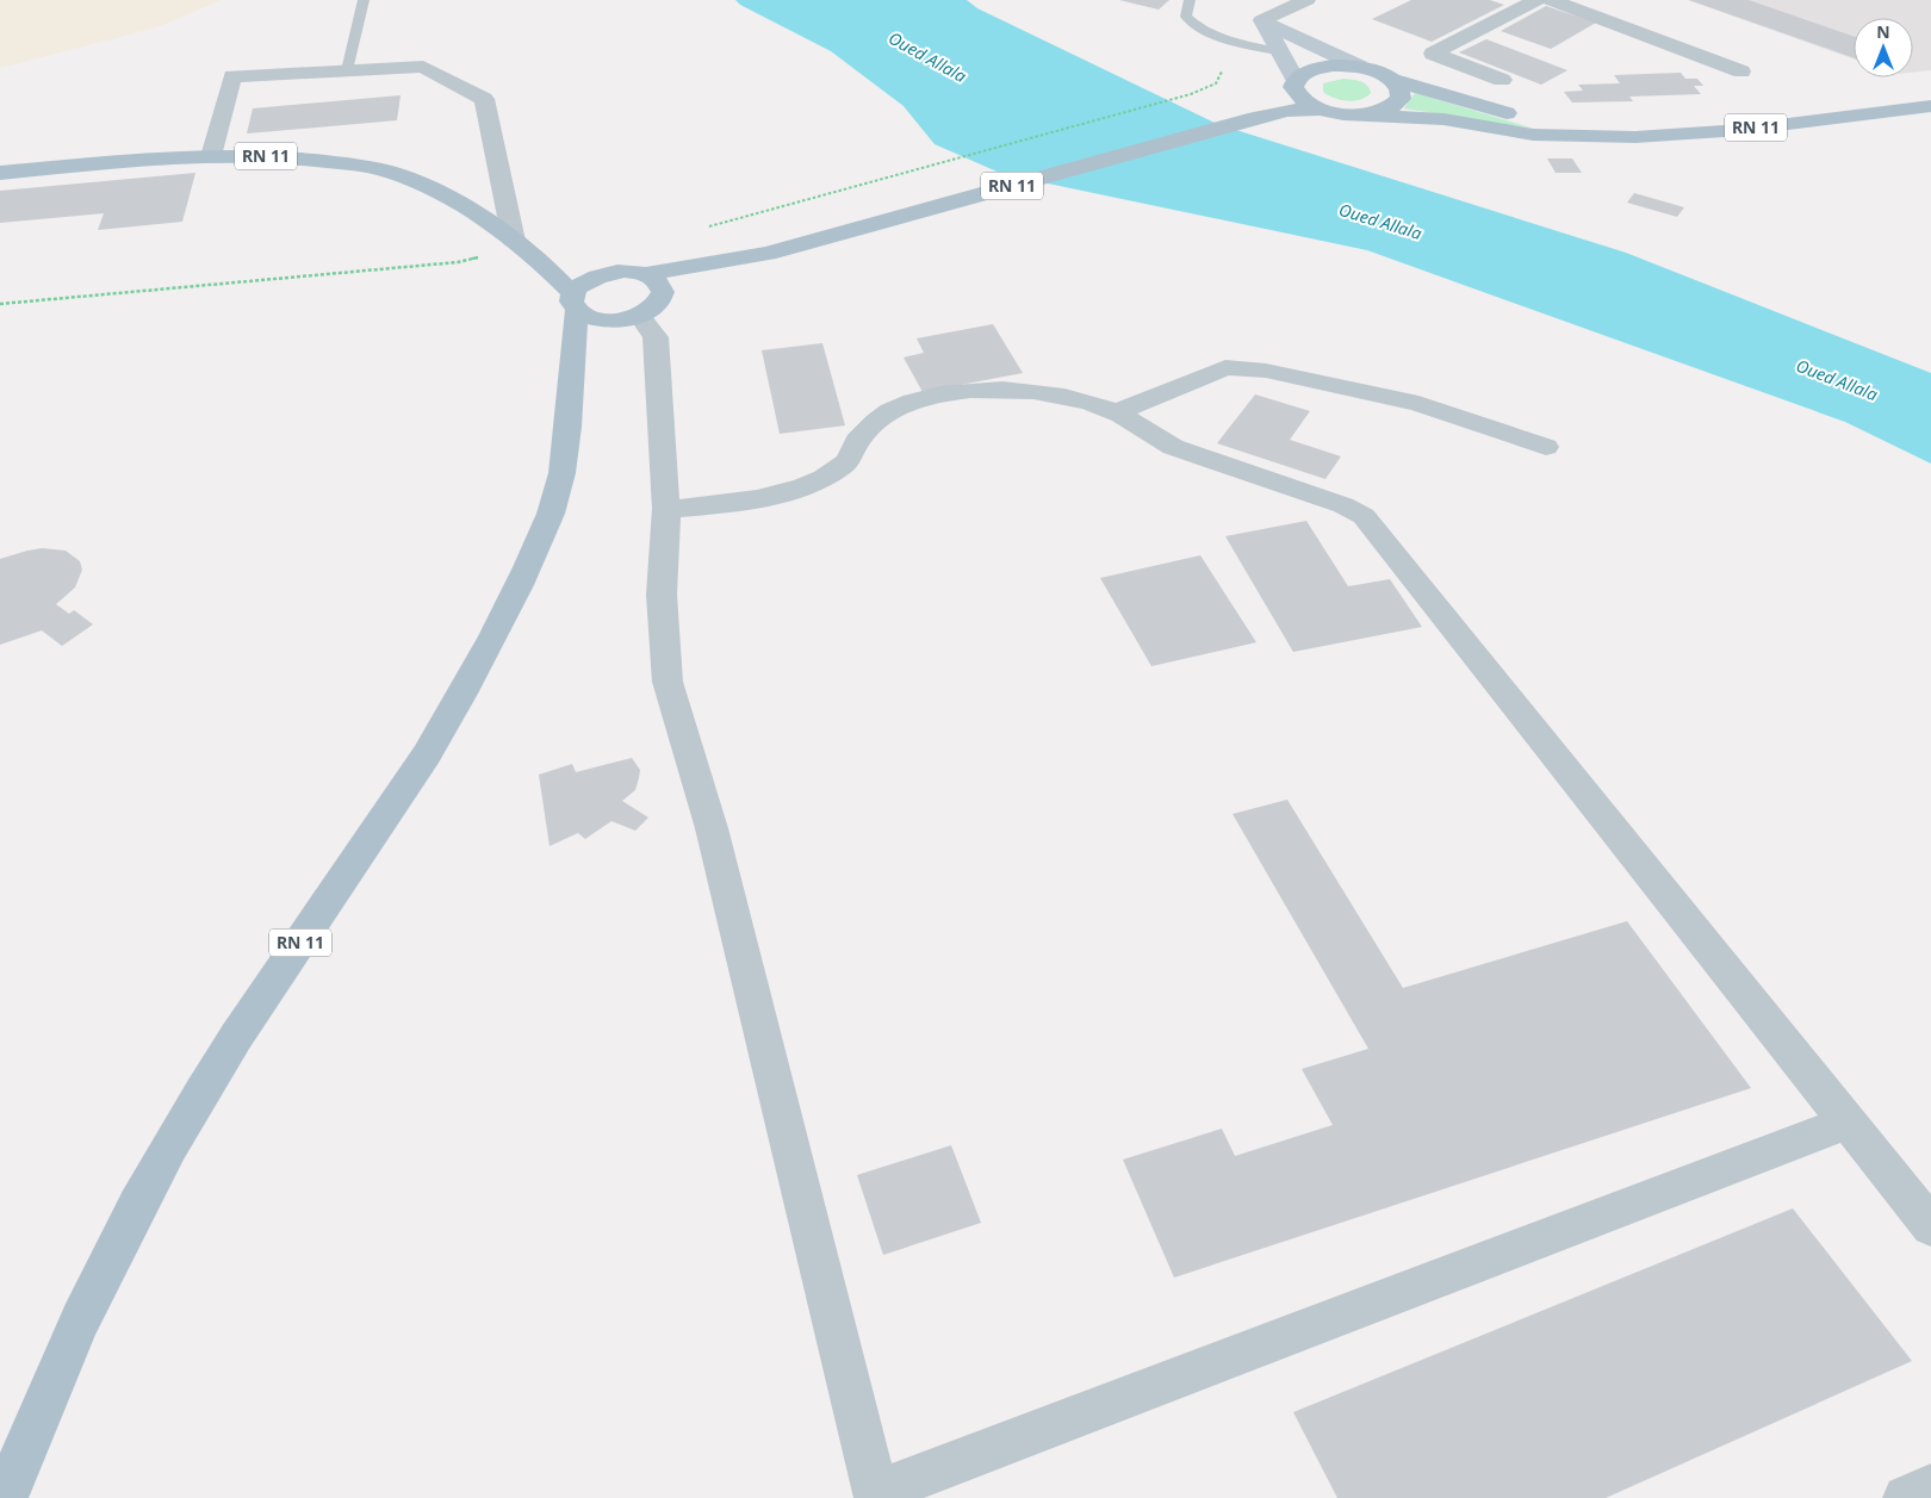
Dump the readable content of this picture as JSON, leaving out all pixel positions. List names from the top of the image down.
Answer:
{
  "streets": {
    "main road": ["RN 11"]
  },
  "water": ["Oued Allala"],
  "north": "top"
}
